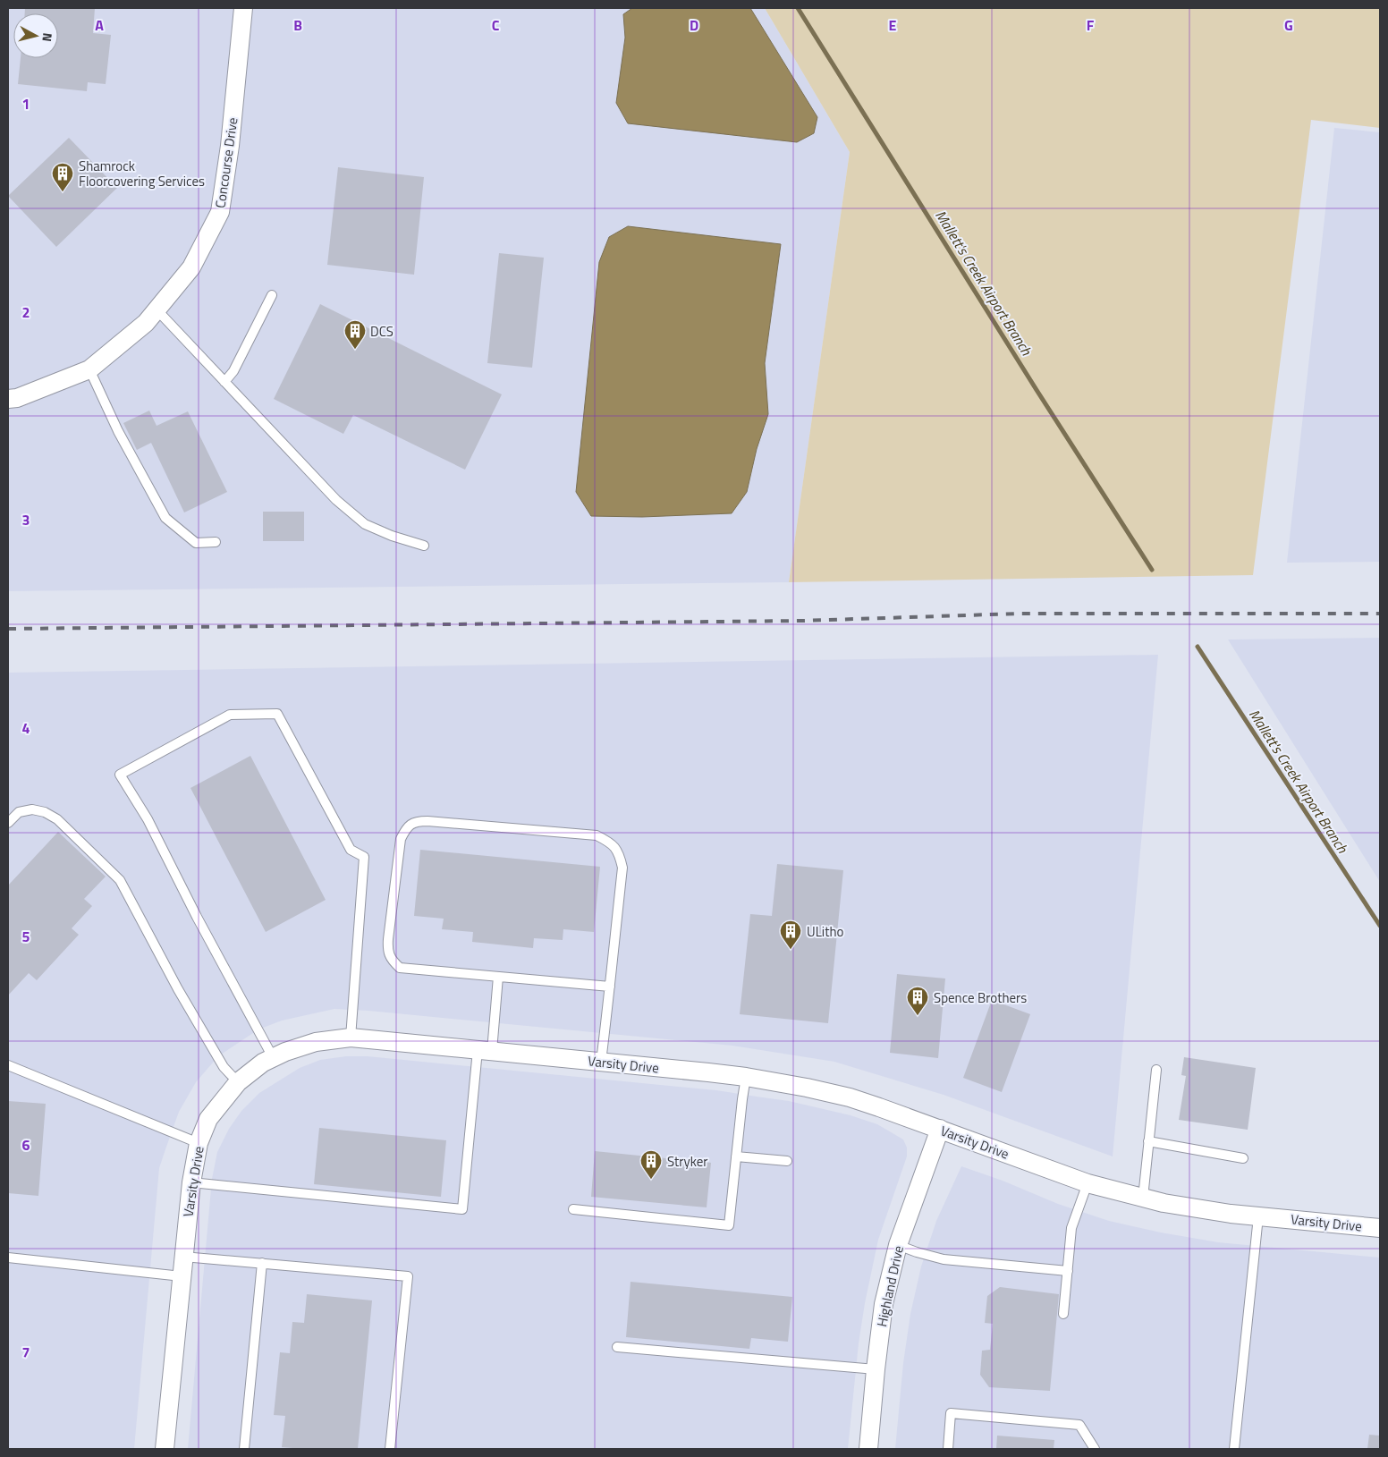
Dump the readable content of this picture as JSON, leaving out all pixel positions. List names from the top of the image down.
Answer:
{
  "streets": {
    "street": ["Concourse Drive", "Varsity Drive", "Highland Drive"]
  },
  "crossings": [
    ["Varsity Drive", "Highland Drive"]
  ],
  "water": ["Mallett's Creek Airport Branch"],
  "places": {
    "building": [
      "Shamrock Floorcovering Services",
      "DCS",
      "ULitho",
      "Spence Brothers",
      "Stryker"
    ]
  },
  "north": "right",
  "grid": {
    "columns": [
      "A",
      "B",
      "C",
      "D",
      "E",
      "F",
      "G"
    ],
    "rows": [
      "1",
      "2",
      "3",
      "4",
      "5",
      "6",
      "7"
    ]
  }
}
